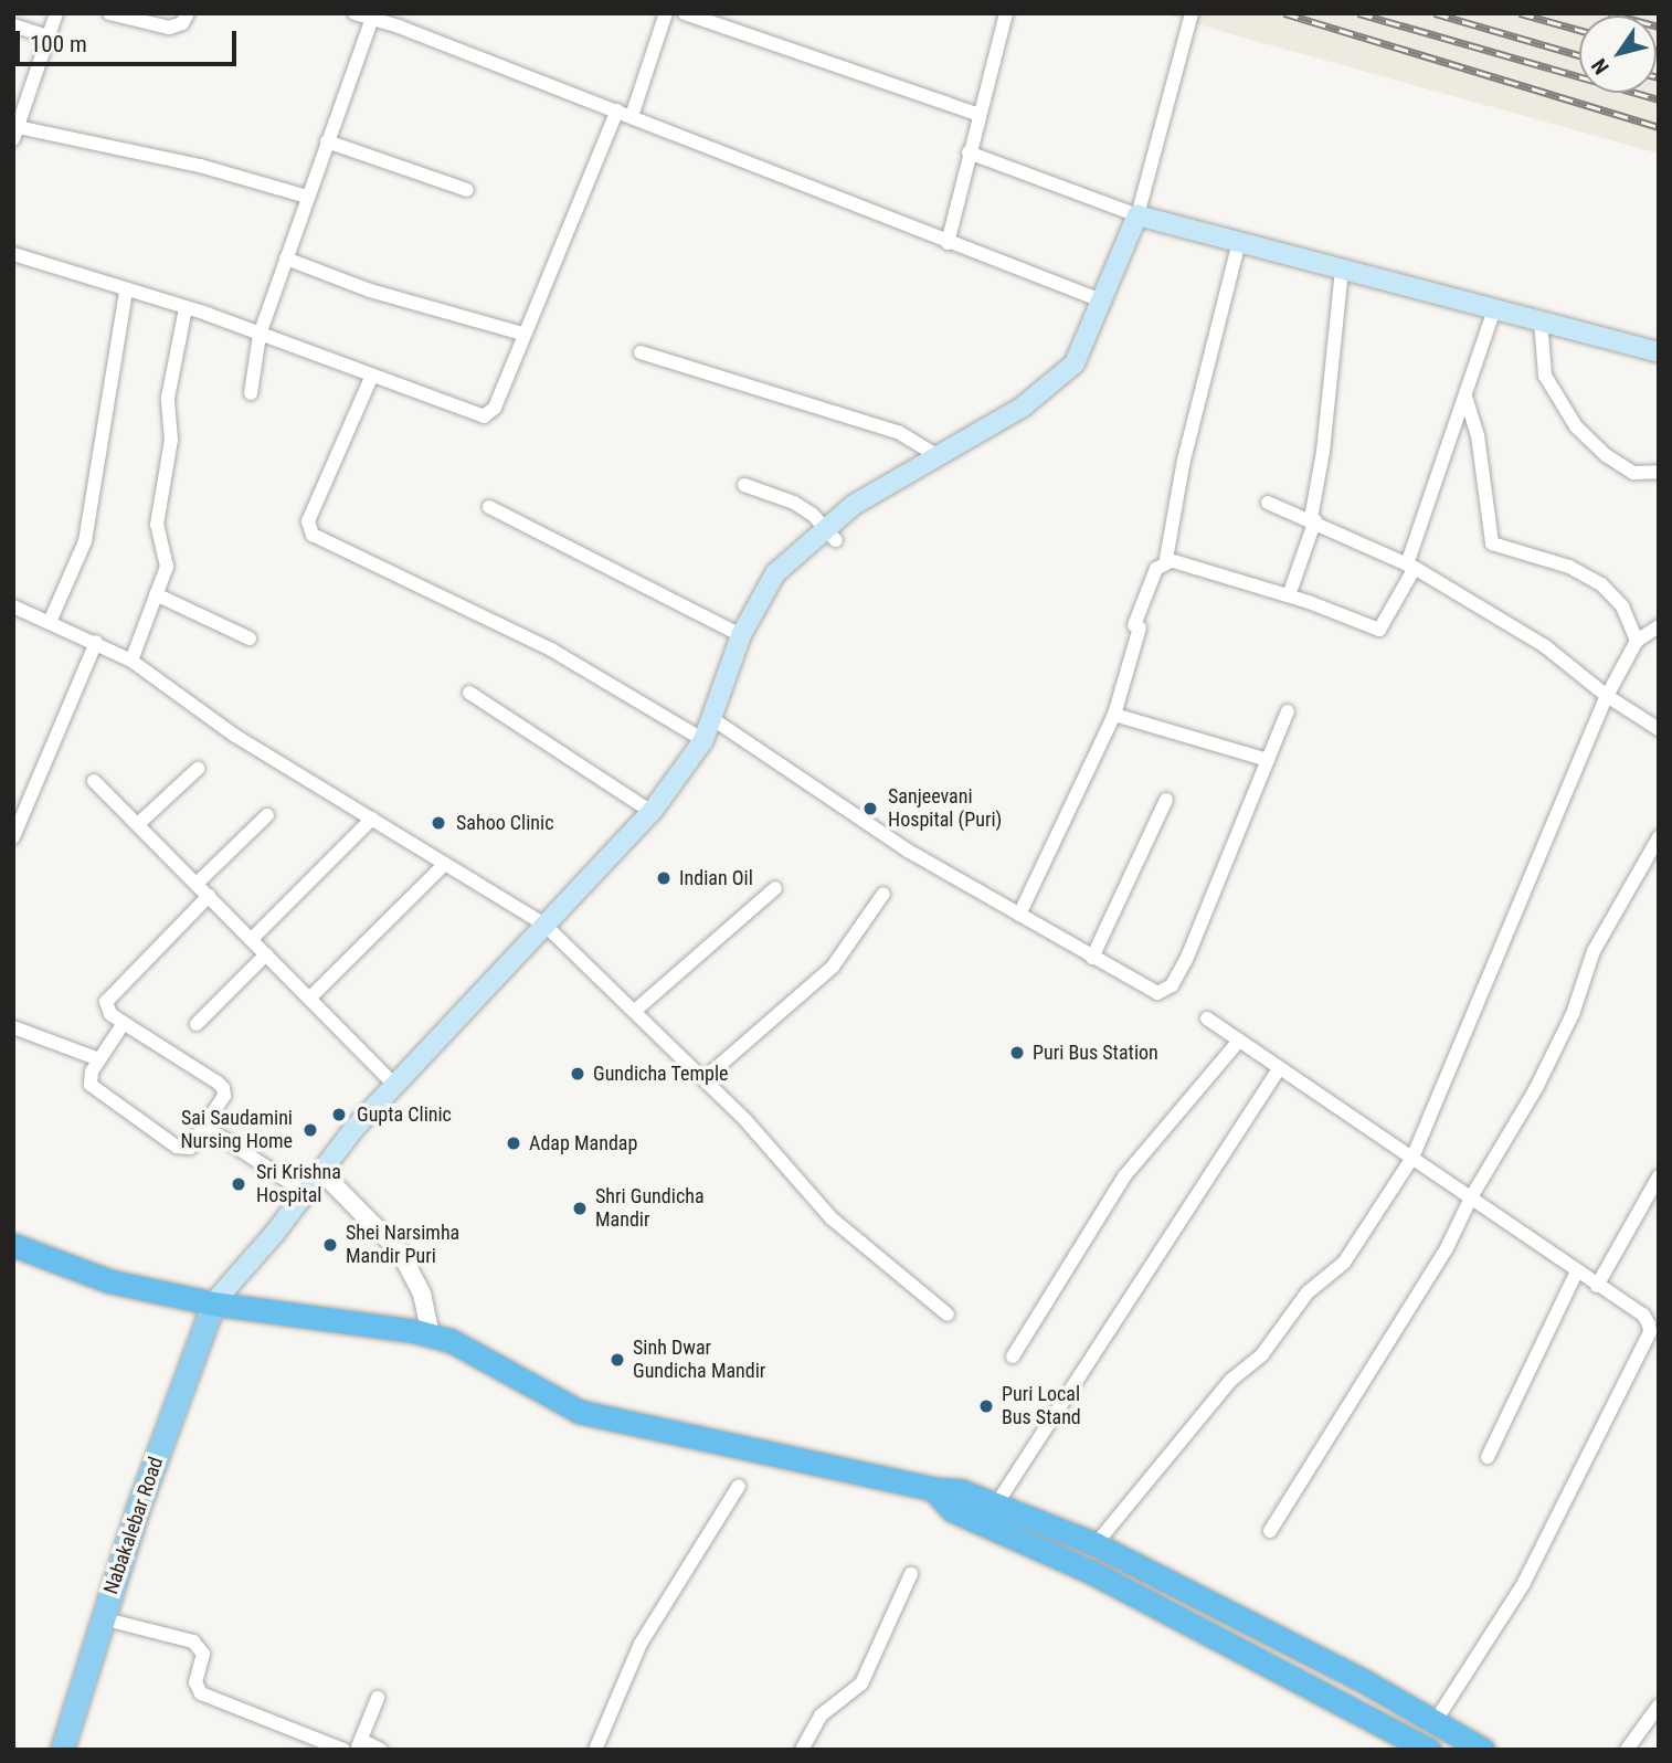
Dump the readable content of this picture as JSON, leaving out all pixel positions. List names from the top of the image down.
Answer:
{
  "streets": {
    "main road": ["Nabakalebar Road"]
  },
  "places": [
    "Sanjeevani Hospital (Puri)",
    "Sahoo Clinic",
    "Indian Oil",
    "Puri Bus Station",
    "Gundicha Temple",
    "Gupta Clinic",
    "Sai Saudamini Nursing Home",
    "Adap Mandap",
    "Sri Krishna Hospital",
    "Shri Gundicha Mandir",
    "Shei Narsimha Mandir Puri",
    "Sinh Dwar Gundicha Mandir",
    "Puri Local Bus Stand"
  ],
  "scale_bar": "100 m",
  "north": "bottom left"
}
